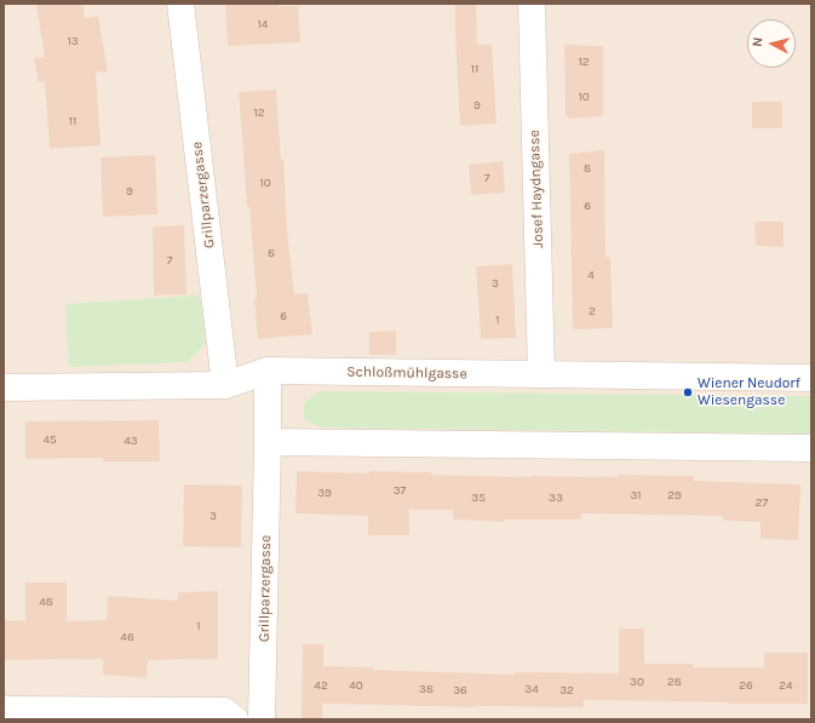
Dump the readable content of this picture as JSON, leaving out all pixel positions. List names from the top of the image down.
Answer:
{
  "streets": {
    "street": ["Josef Haydngasse", "Grillparzergasse", "Schloßmühlgasse"]
  },
  "crossings": [
    ["Josef Haydngasse", "Schloßmühlgasse"],
    ["Grillparzergasse", "Schloßmühlgasse"]
  ],
  "places": ["Wiener Neudorf Wiesengasse"],
  "house_numbers": [
    "14",
    "13",
    "12",
    "11",
    "10",
    "9",
    "12",
    "11",
    "8",
    "7",
    "10",
    "9",
    "6",
    "8",
    "7",
    "4",
    "3",
    "2",
    "6",
    "1",
    "45",
    "43",
    "37",
    "39",
    "31",
    "29",
    "35",
    "33",
    "27",
    "3",
    "48",
    "1",
    "46",
    "30",
    "28",
    "42",
    "40",
    "26",
    "24",
    "38",
    "34",
    "36",
    "32"
  ],
  "north": "left"
}
